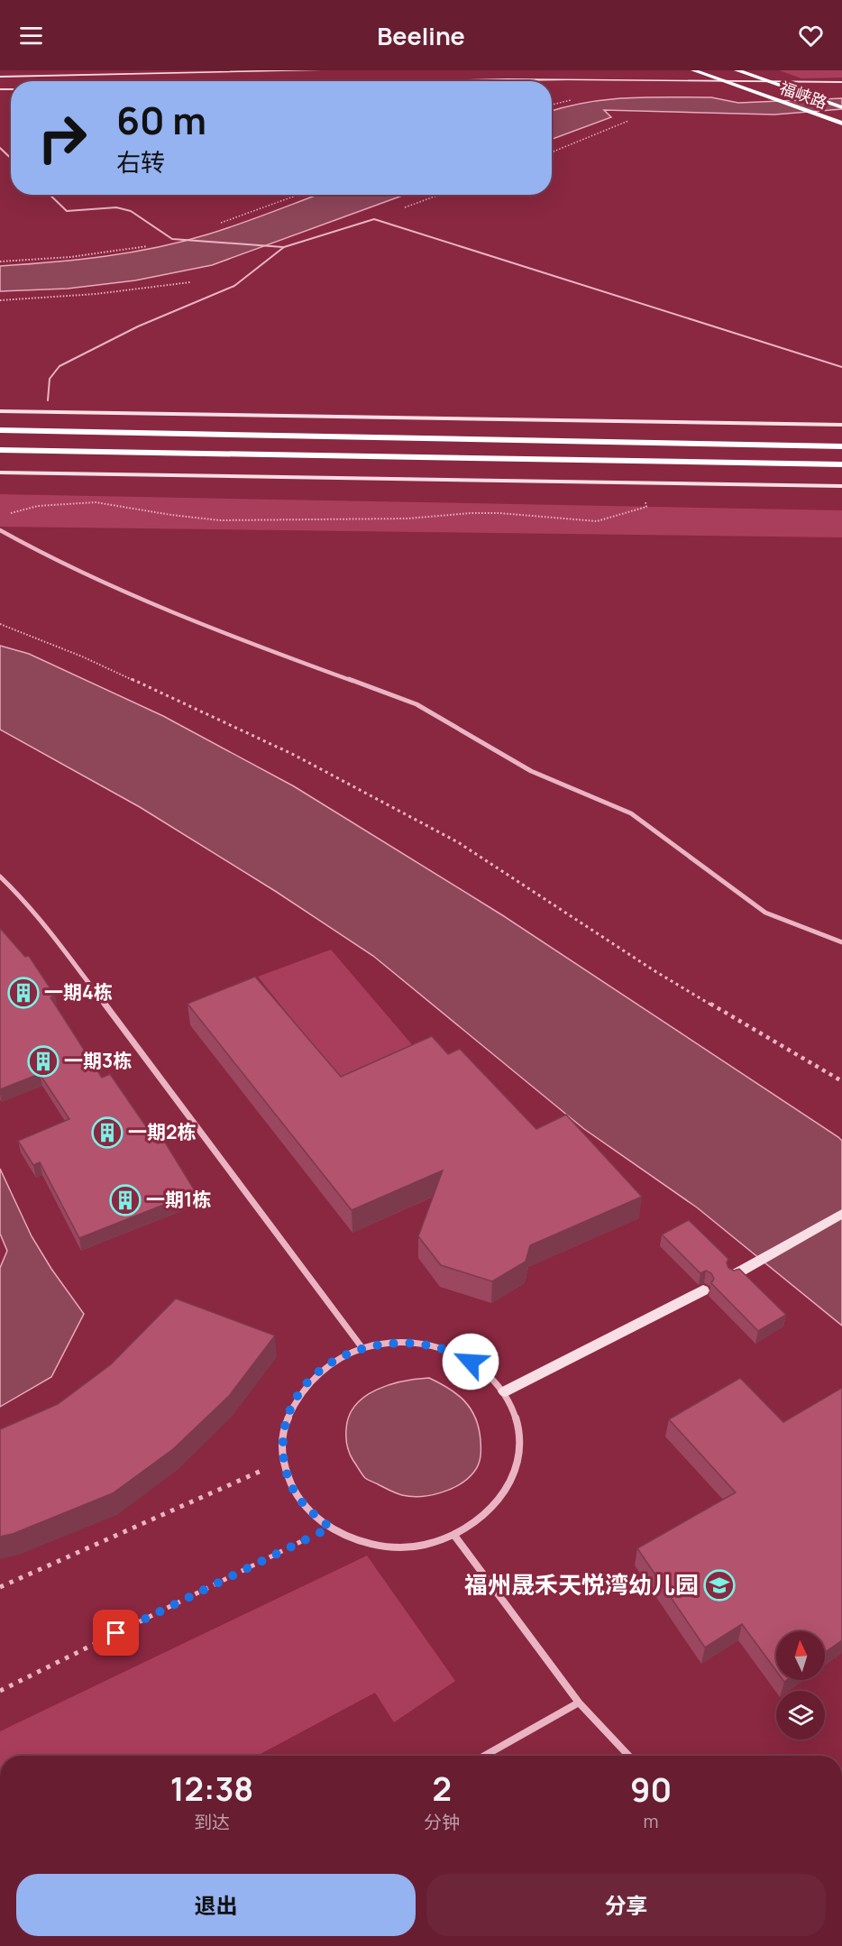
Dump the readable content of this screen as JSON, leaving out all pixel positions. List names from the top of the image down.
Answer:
{
  "streets": {
    "highway": ["福峡路"]
  },
  "places": {
    "building": [
      "一期4栋",
      "一期3栋",
      "一期2栋",
      "一期1栋"
    ],
    "school or university": ["福州晟禾天悦湾幼儿园"]
  },
  "north": "top",
  "page": {
    "header": "Beeline",
    "turn": ["60 m", "右转"],
    "eta": [
      "12:38",
      "到达",
      "2",
      "分钟",
      "90",
      "m"
    ],
    "buttons": ["退出", "分享"]
  }
}
